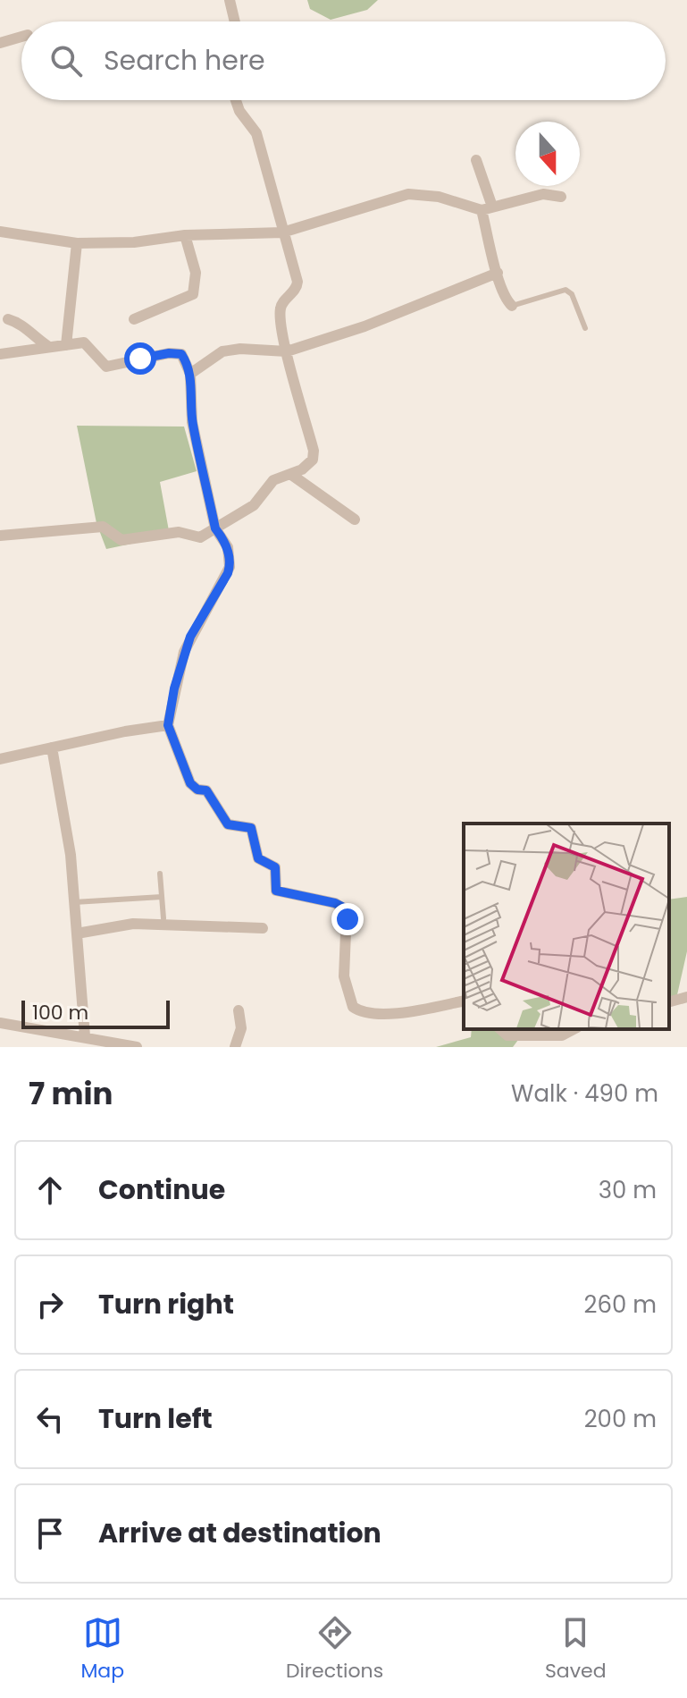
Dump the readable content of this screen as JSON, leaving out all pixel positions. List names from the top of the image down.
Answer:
{
  "scale_bar": "100 m",
  "north": "bottom",
  "page": {
    "search": "Search here",
    "scale": "100 m",
    "heading": ["7 min", "Walk · 490 m"],
    "list": [
      ["Continue", "30 m"],
      ["Turn right", "260 m"],
      ["Turn left", "200 m"],
      "Arrive at destination"
    ],
    "nav": ["Map", "Directions", "Saved"]
  }
}
